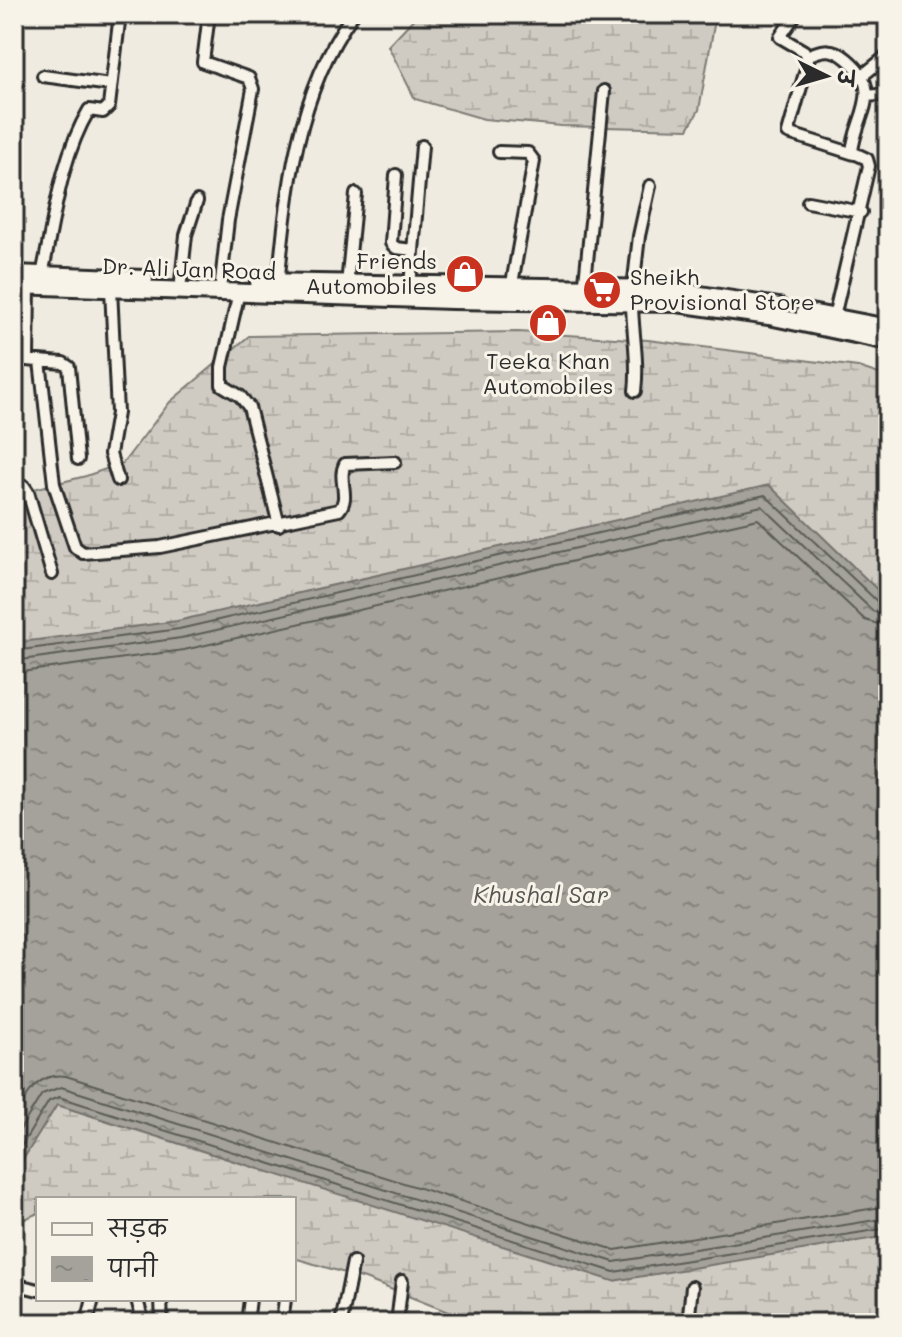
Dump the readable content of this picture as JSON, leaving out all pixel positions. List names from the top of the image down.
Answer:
{
  "streets": {
    "main road": ["Dr. Ali Jan Road"]
  },
  "water": ["Khushal Sar"],
  "places": {
    "shop": ["Friends Automobiles", "Teeka Khan Automobiles"],
    "supermarket": ["Sheikh Provisional Store"]
  },
  "legend": ["सड़क", "पानी"],
  "north": "right"
}
